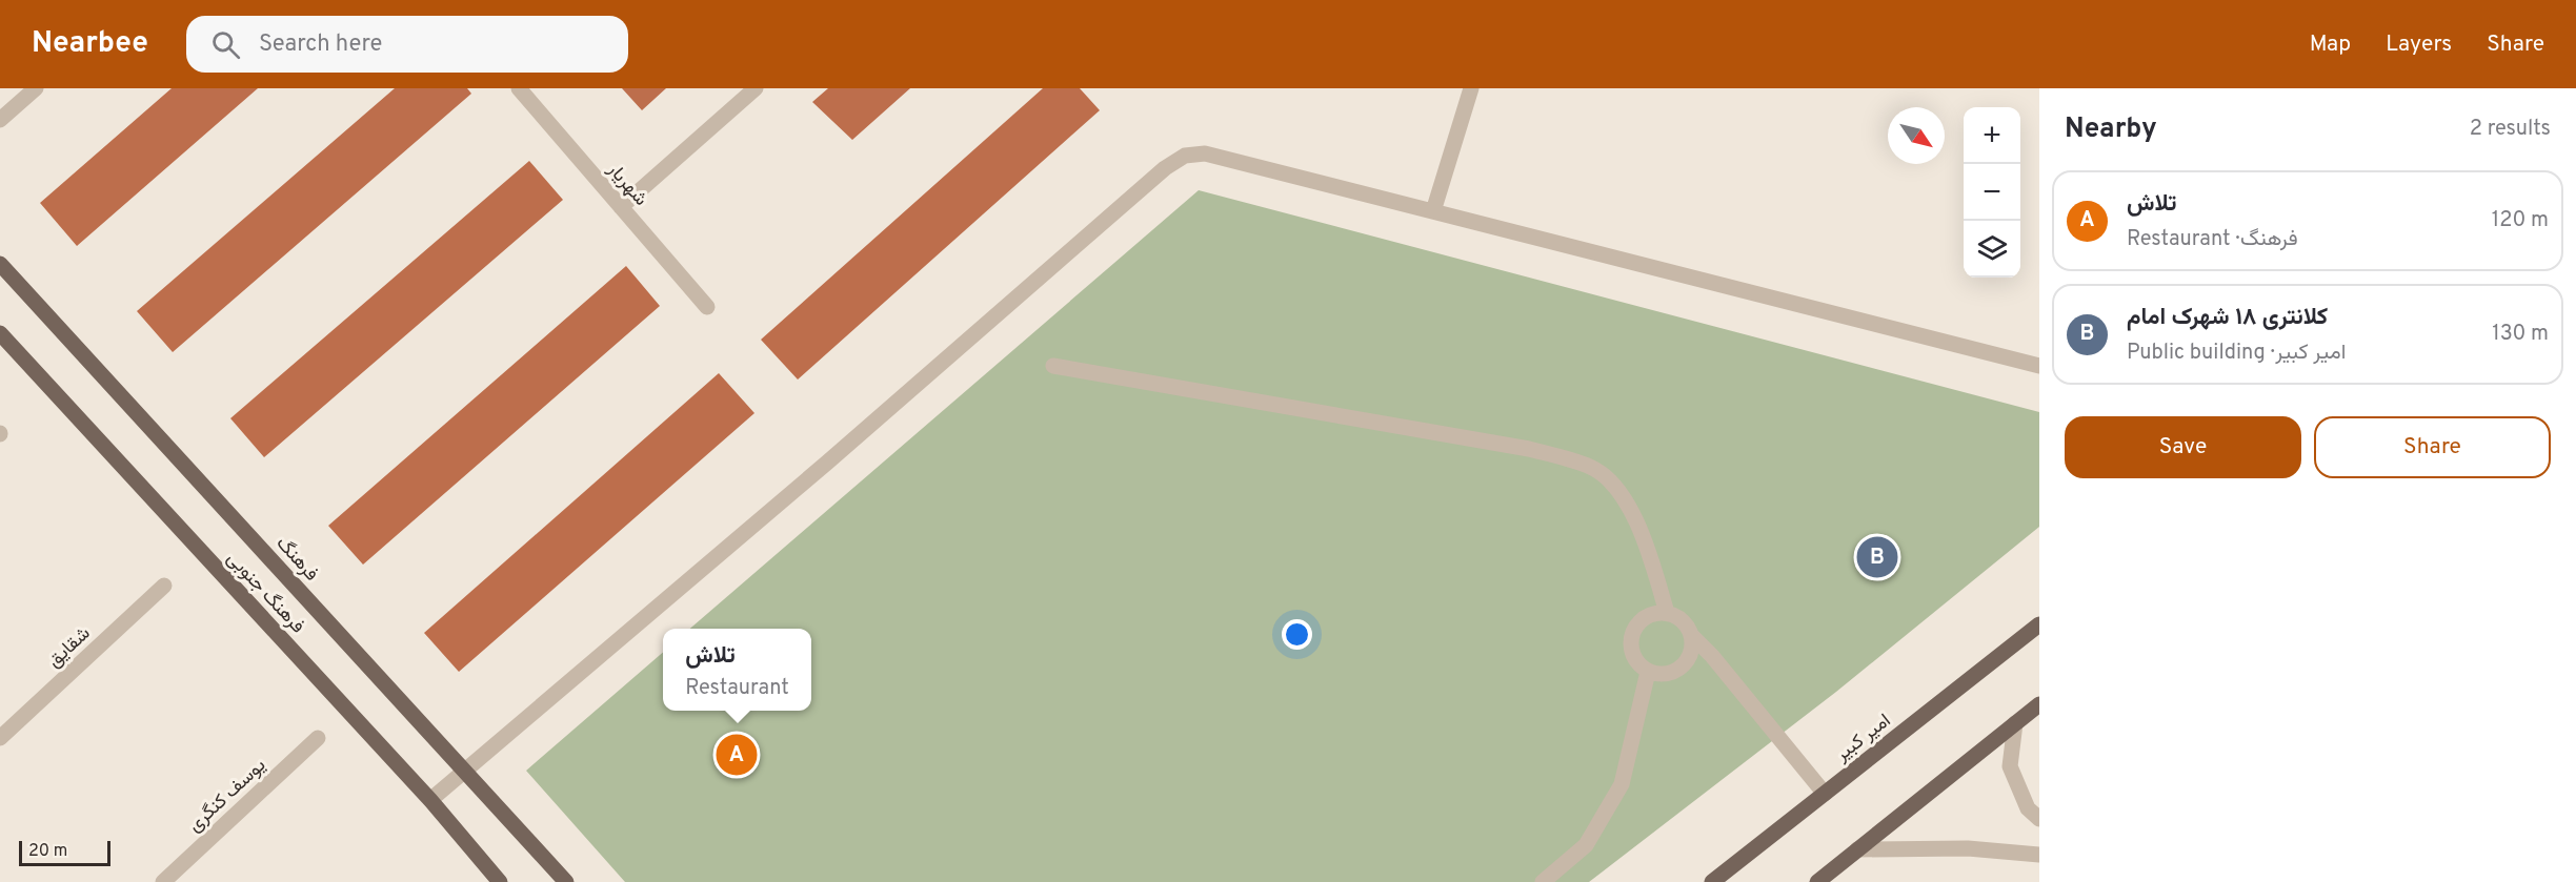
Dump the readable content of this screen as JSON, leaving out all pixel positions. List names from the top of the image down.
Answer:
{
  "streets": {
    "main road": ["فرهنگ", "فرهنگ جنوبی", "امیر کبیر"],
    "street": ["شهریار", "شقایق", "یوسف کنگری"]
  },
  "scale_bar": "20 m",
  "north": "bottom right",
  "page": {
    "header": "Nearbee",
    "search": "Search here",
    "nav": ["Map", "Layers", "Share"],
    "heading": ["Nearby", "2 results"],
    "map_buttons": ["+", "−"],
    "list": [
      {
        "mark": "A",
        "name": "تلاش",
        "note": "Restaurant · فرهنگ",
        "value": "120 m"
      },
      {
        "mark": "B",
        "name": "کلانتری ١٨ شهرک امام",
        "note": "Public building · امیر کبیر",
        "value": "130 m"
      }
    ],
    "buttons": ["Save", "Share"],
    "pins": ["B", "A"],
    "popup": ["تلاش", "Restaurant"],
    "scale": "20 m"
  }
}
